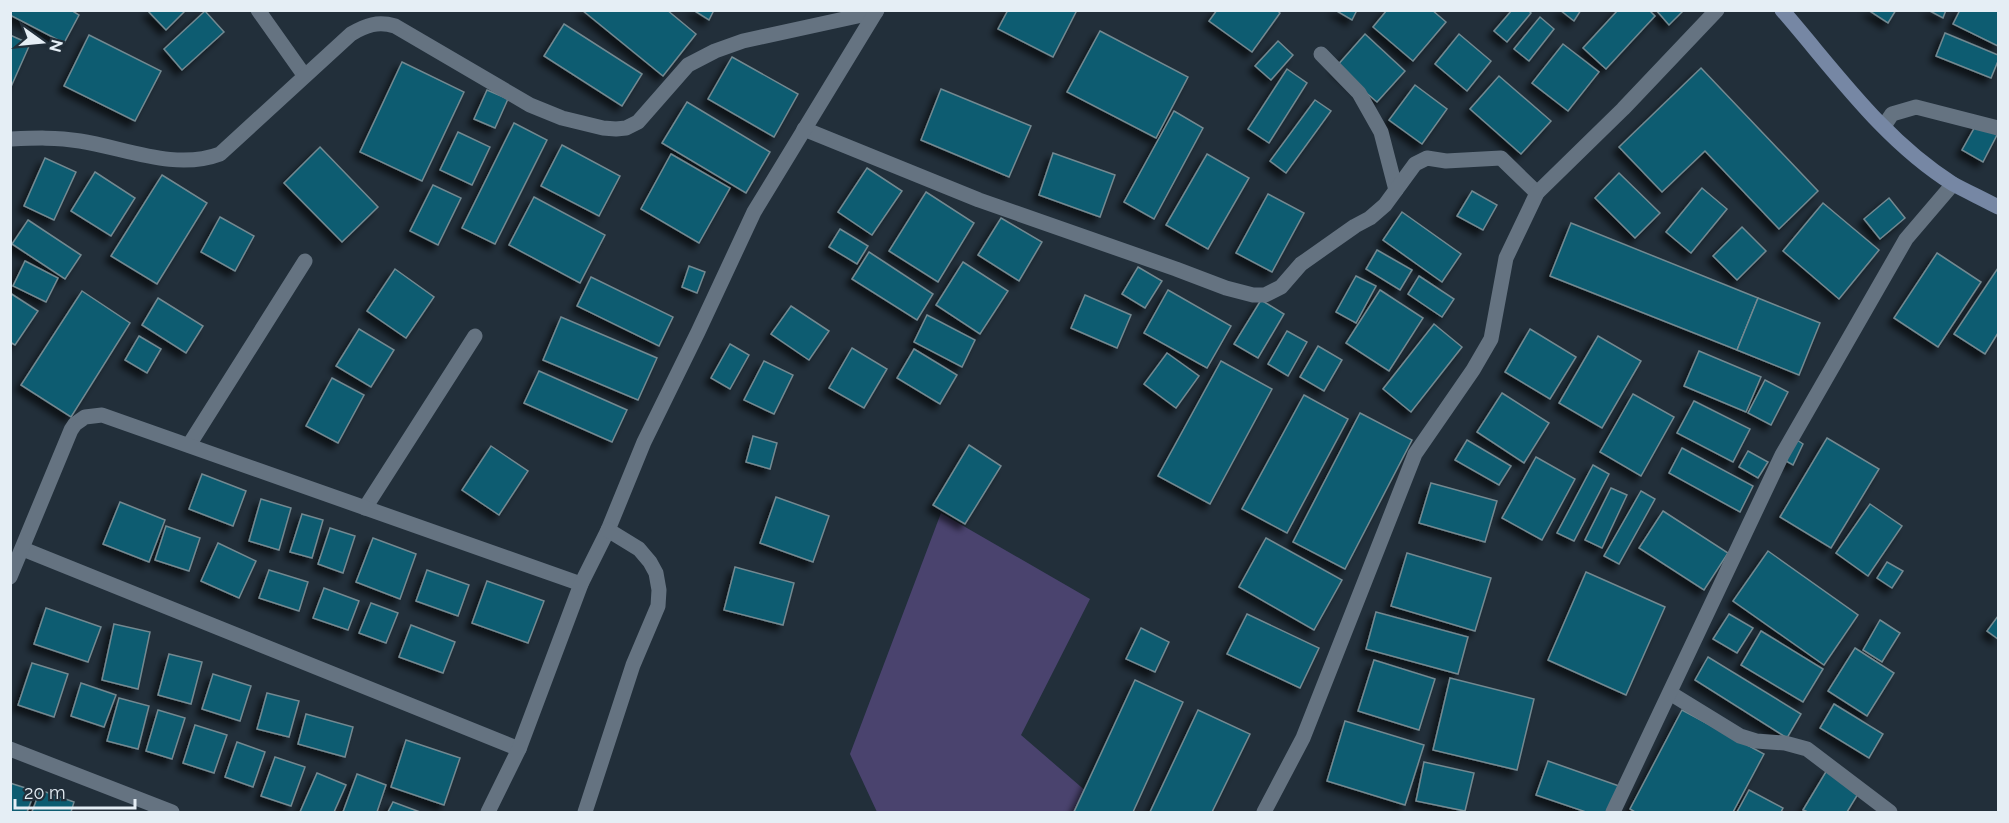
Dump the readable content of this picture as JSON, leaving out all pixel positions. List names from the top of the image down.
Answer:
{
  "scale_bar": "20 m",
  "north": "right"
}
